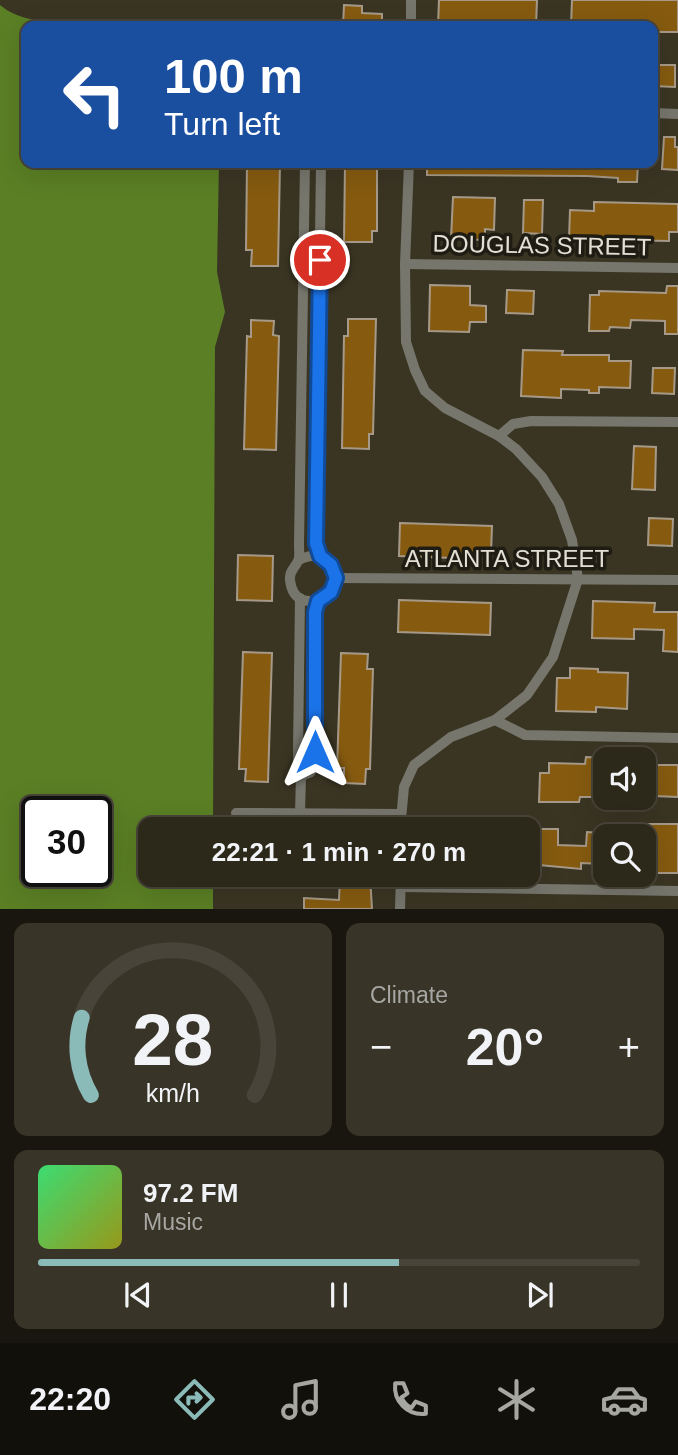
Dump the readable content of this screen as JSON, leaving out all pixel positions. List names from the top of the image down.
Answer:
{
  "streets": {
    "street": ["DOUGLAS STREET", "ATLANTA STREET"]
  },
  "page": {
    "turn": ["100 m", "Turn left"],
    "limit": "30",
    "trip": "22:21 · 1 min · 270 m",
    "tile": "Climate",
    "heat": ["−", "20°", "+"],
    "song": ["97.2 FM", "Music"],
    "tabs": "22:20",
    "gauge": ["28", "km/h"]
  }
}
